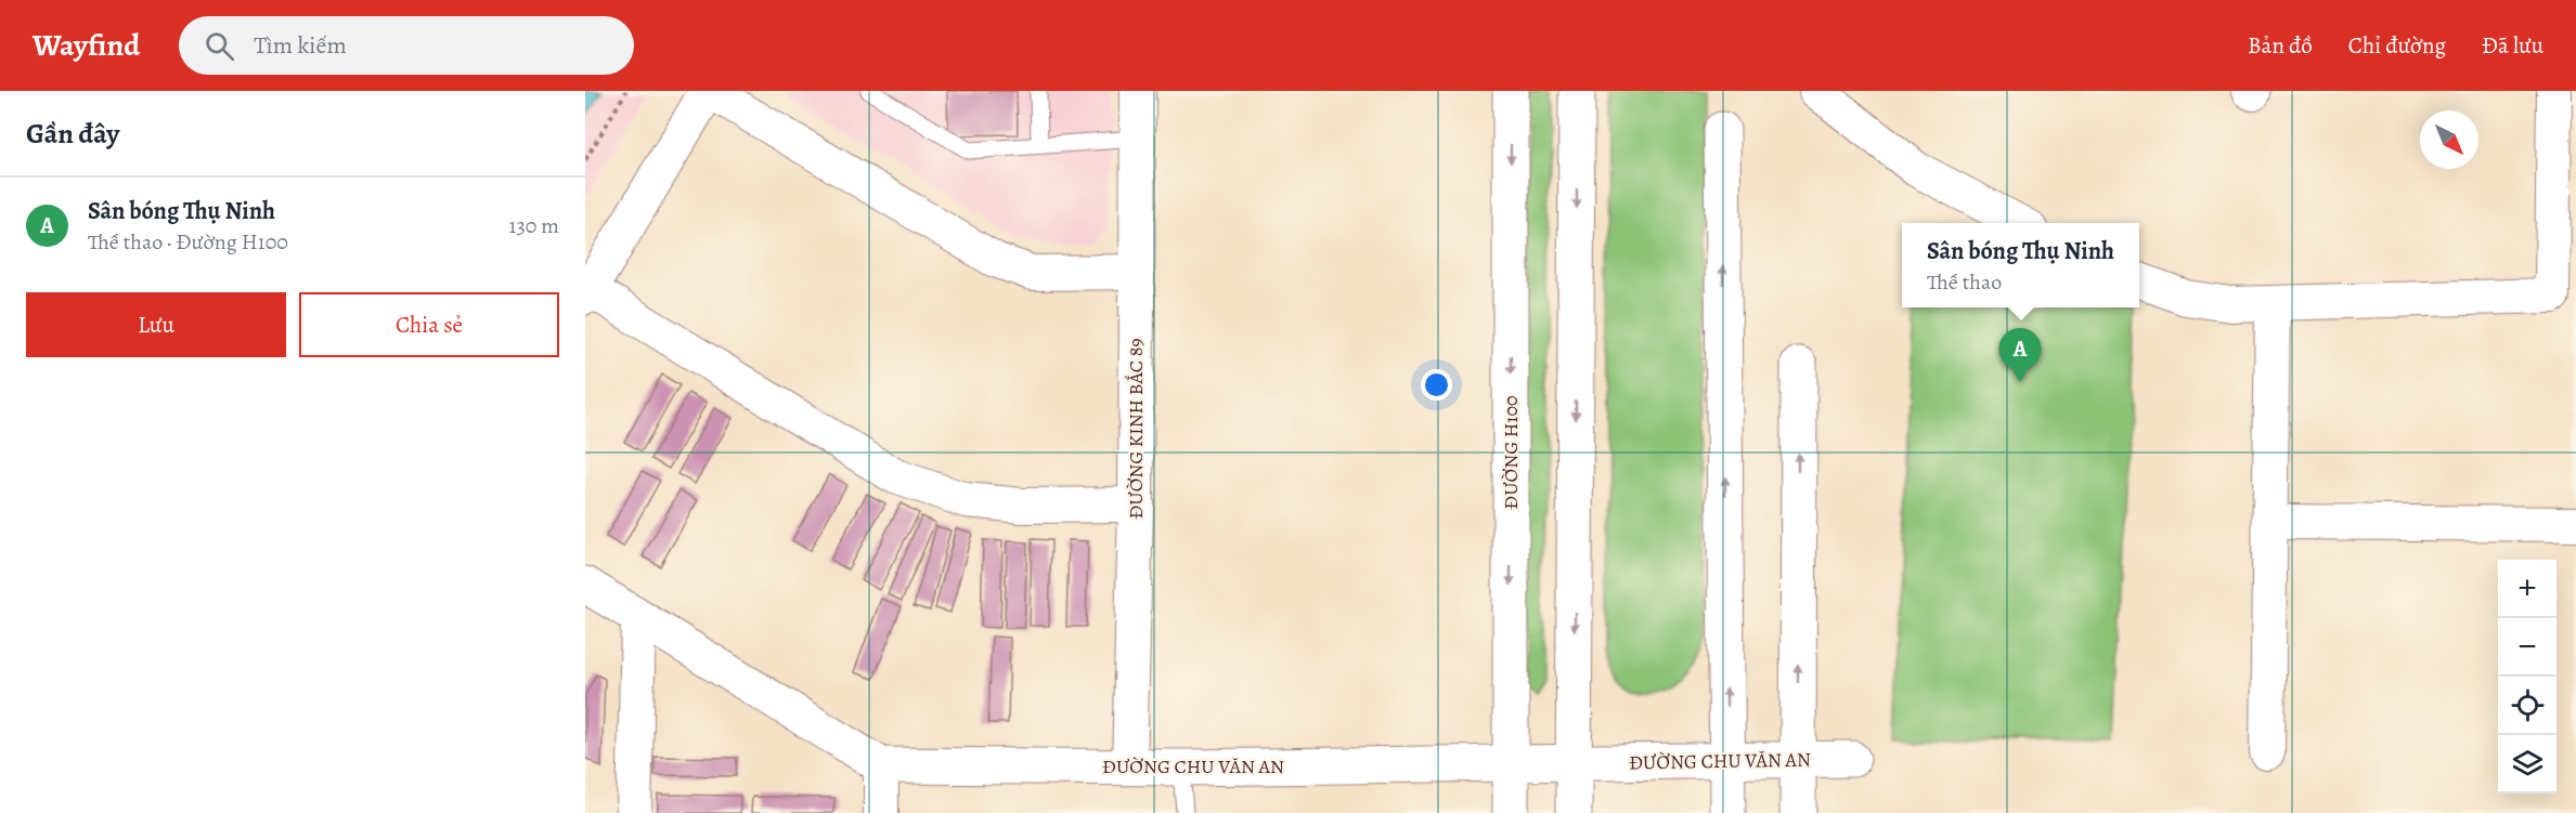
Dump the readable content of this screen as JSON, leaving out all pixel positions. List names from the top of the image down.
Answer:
{
  "streets": {
    "main road": ["ĐƯỜNG H100", "ĐƯỜNG CHU VĂN AN"],
    "street": ["ĐƯỜNG KINH BẮC 89"]
  },
  "crossings": [
    ["ĐƯỜNG KINH BẮC 89", "ĐƯỜNG CHU VĂN AN"],
    ["ĐƯỜNG H100", "ĐƯỜNG CHU VĂN AN"]
  ],
  "north": "bottom right",
  "page": {
    "header": "Wayfind",
    "search": "Tìm kiếm",
    "nav": ["Bản đồ", "Chỉ đường", "Đã lưu"],
    "heading": "Gần đây",
    "list": [
      {
        "mark": "A",
        "name": "Sân bóng Thụ Ninh",
        "note": "Thể thao · Đường H100",
        "value": "130 m"
      }
    ],
    "popup": ["Sân bóng Thụ Ninh", "Thể thao"],
    "buttons": ["Lưu", "Chia sẻ"],
    "pins": "A",
    "map_buttons": ["+", "−"]
  }
}
